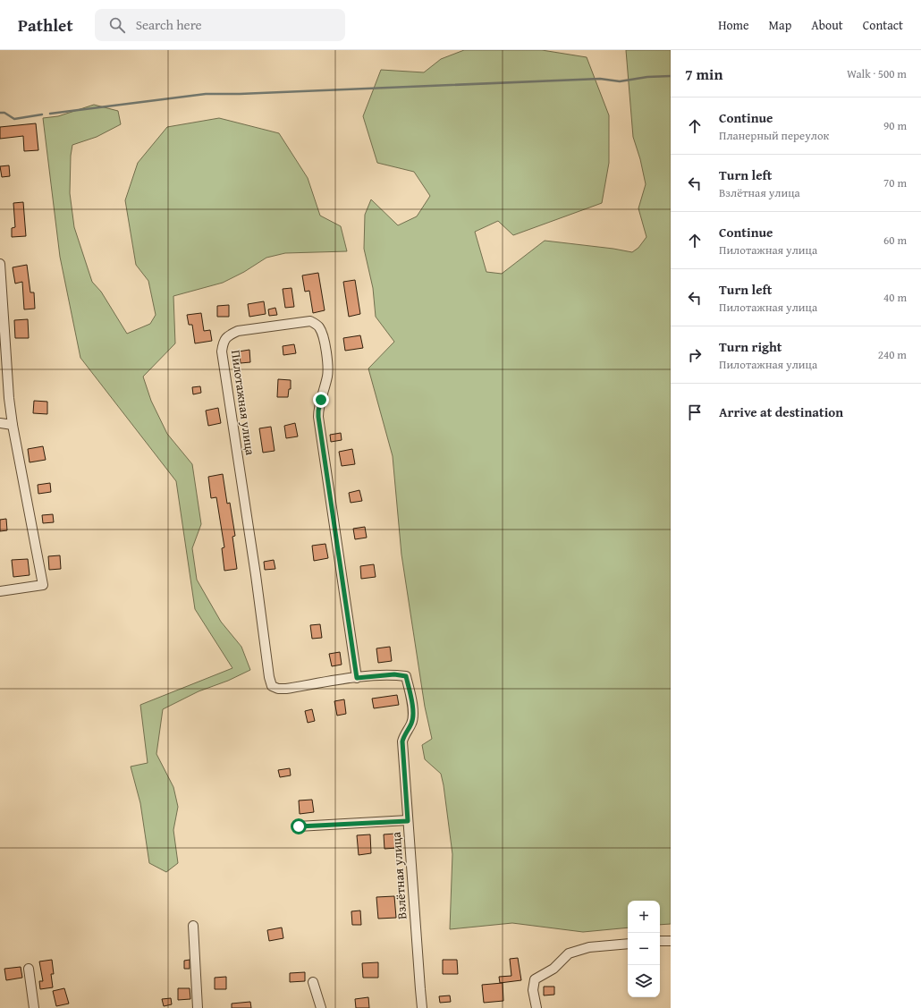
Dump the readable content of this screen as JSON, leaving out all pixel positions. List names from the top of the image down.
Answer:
{
  "streets": {
    "street": ["Пилотажная улица", "Взлётная улица"]
  },
  "crossings": [
    ["Пилотажная улица", "Взлётная улица"]
  ],
  "page": {
    "header": "Pathlet",
    "search": "Search here",
    "nav": [
      "Home",
      "Map",
      "About",
      "Contact"
    ],
    "heading": ["7 min", "Walk · 500 m"],
    "list": [
      ["Continue", "Планерный переулок", "90 m"],
      ["Turn left", "Взлётная улица", "70 m"],
      ["Continue", "Пилотажная улица", "60 m"],
      ["Turn left", "Пилотажная улица", "40 m"],
      ["Turn right", "Пилотажная улица", "240 m"],
      "Arrive at destination"
    ],
    "map_buttons": ["+", "−"]
  }
}
